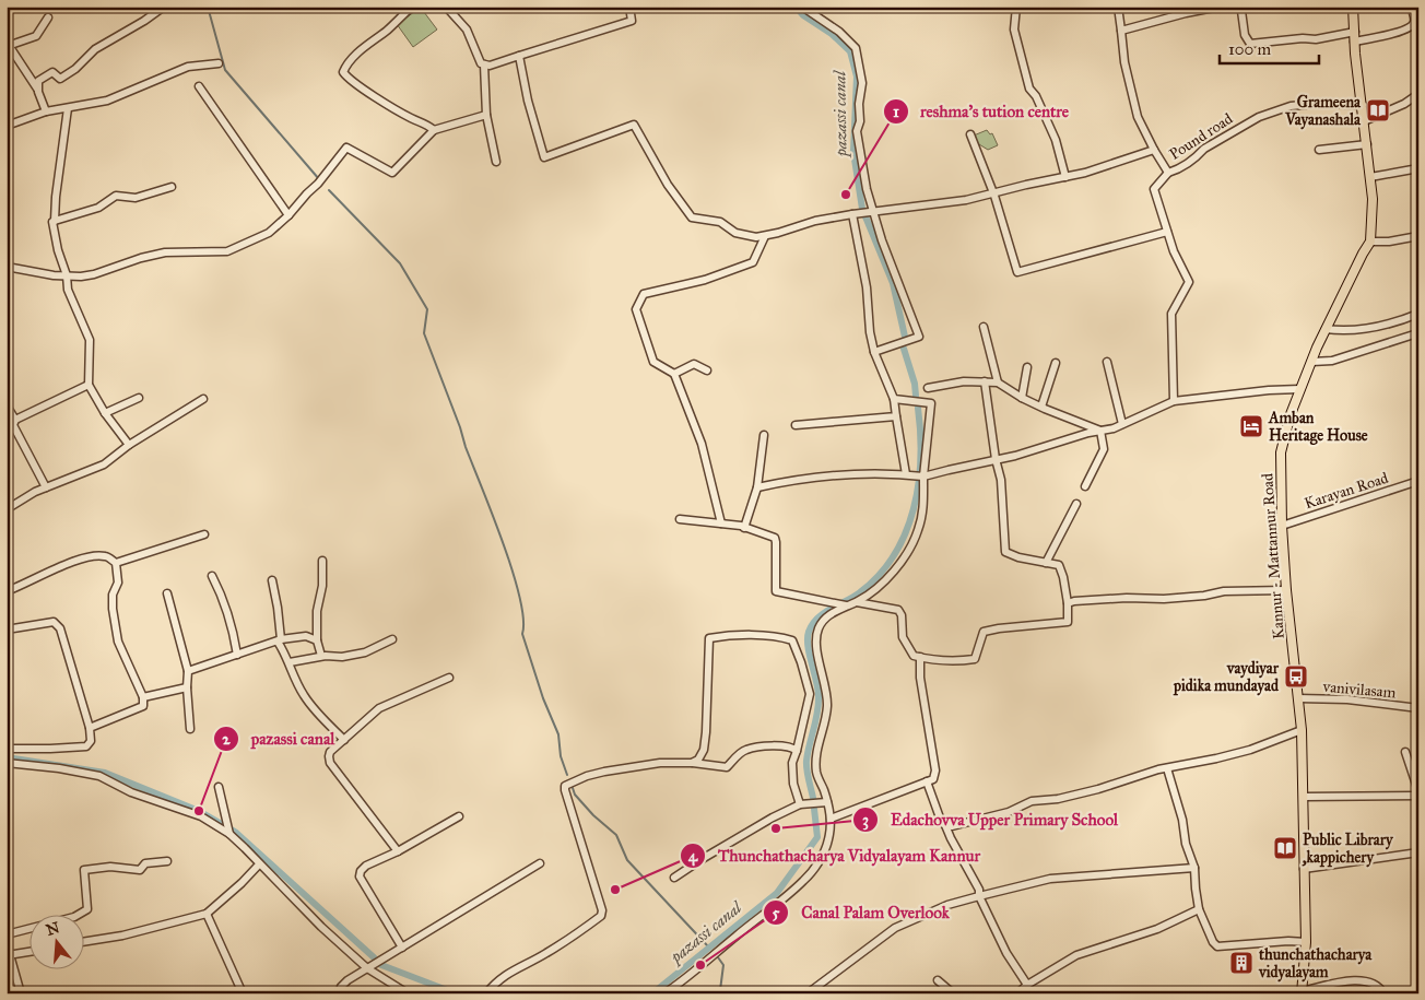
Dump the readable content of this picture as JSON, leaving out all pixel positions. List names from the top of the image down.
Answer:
{
  "streets": {
    "main road": ["Kannur - Mattannur Road"],
    "street": ["Pound road", "Karayan Road", "vanivilasam"]
  },
  "crossings": [
    ["Pound road", "Kannur - Mattannur Road"],
    ["Karayan Road", "Kannur - Mattannur Road"],
    ["Kannur - Mattannur Road", "vanivilasam"]
  ],
  "water": ["pazassi canal"],
  "places": {
    "library": ["Grameena Vayanashala", "Public Library ,kappichery"],
    "other": [
      "reshma's tution centre",
      "pazassi canal",
      "Edachovva Upper Primary School",
      "Thunchathacharya Vidyalayam Kannur",
      "Canal Palam Overlook"
    ],
    "hotel": ["Amban Heritage House"],
    "bus stop": ["vaydiyar pidika mundayad"],
    "building": ["thunchathacharya vidyalayam"]
  },
  "scale_bar": "100 m",
  "north": "top"
}
